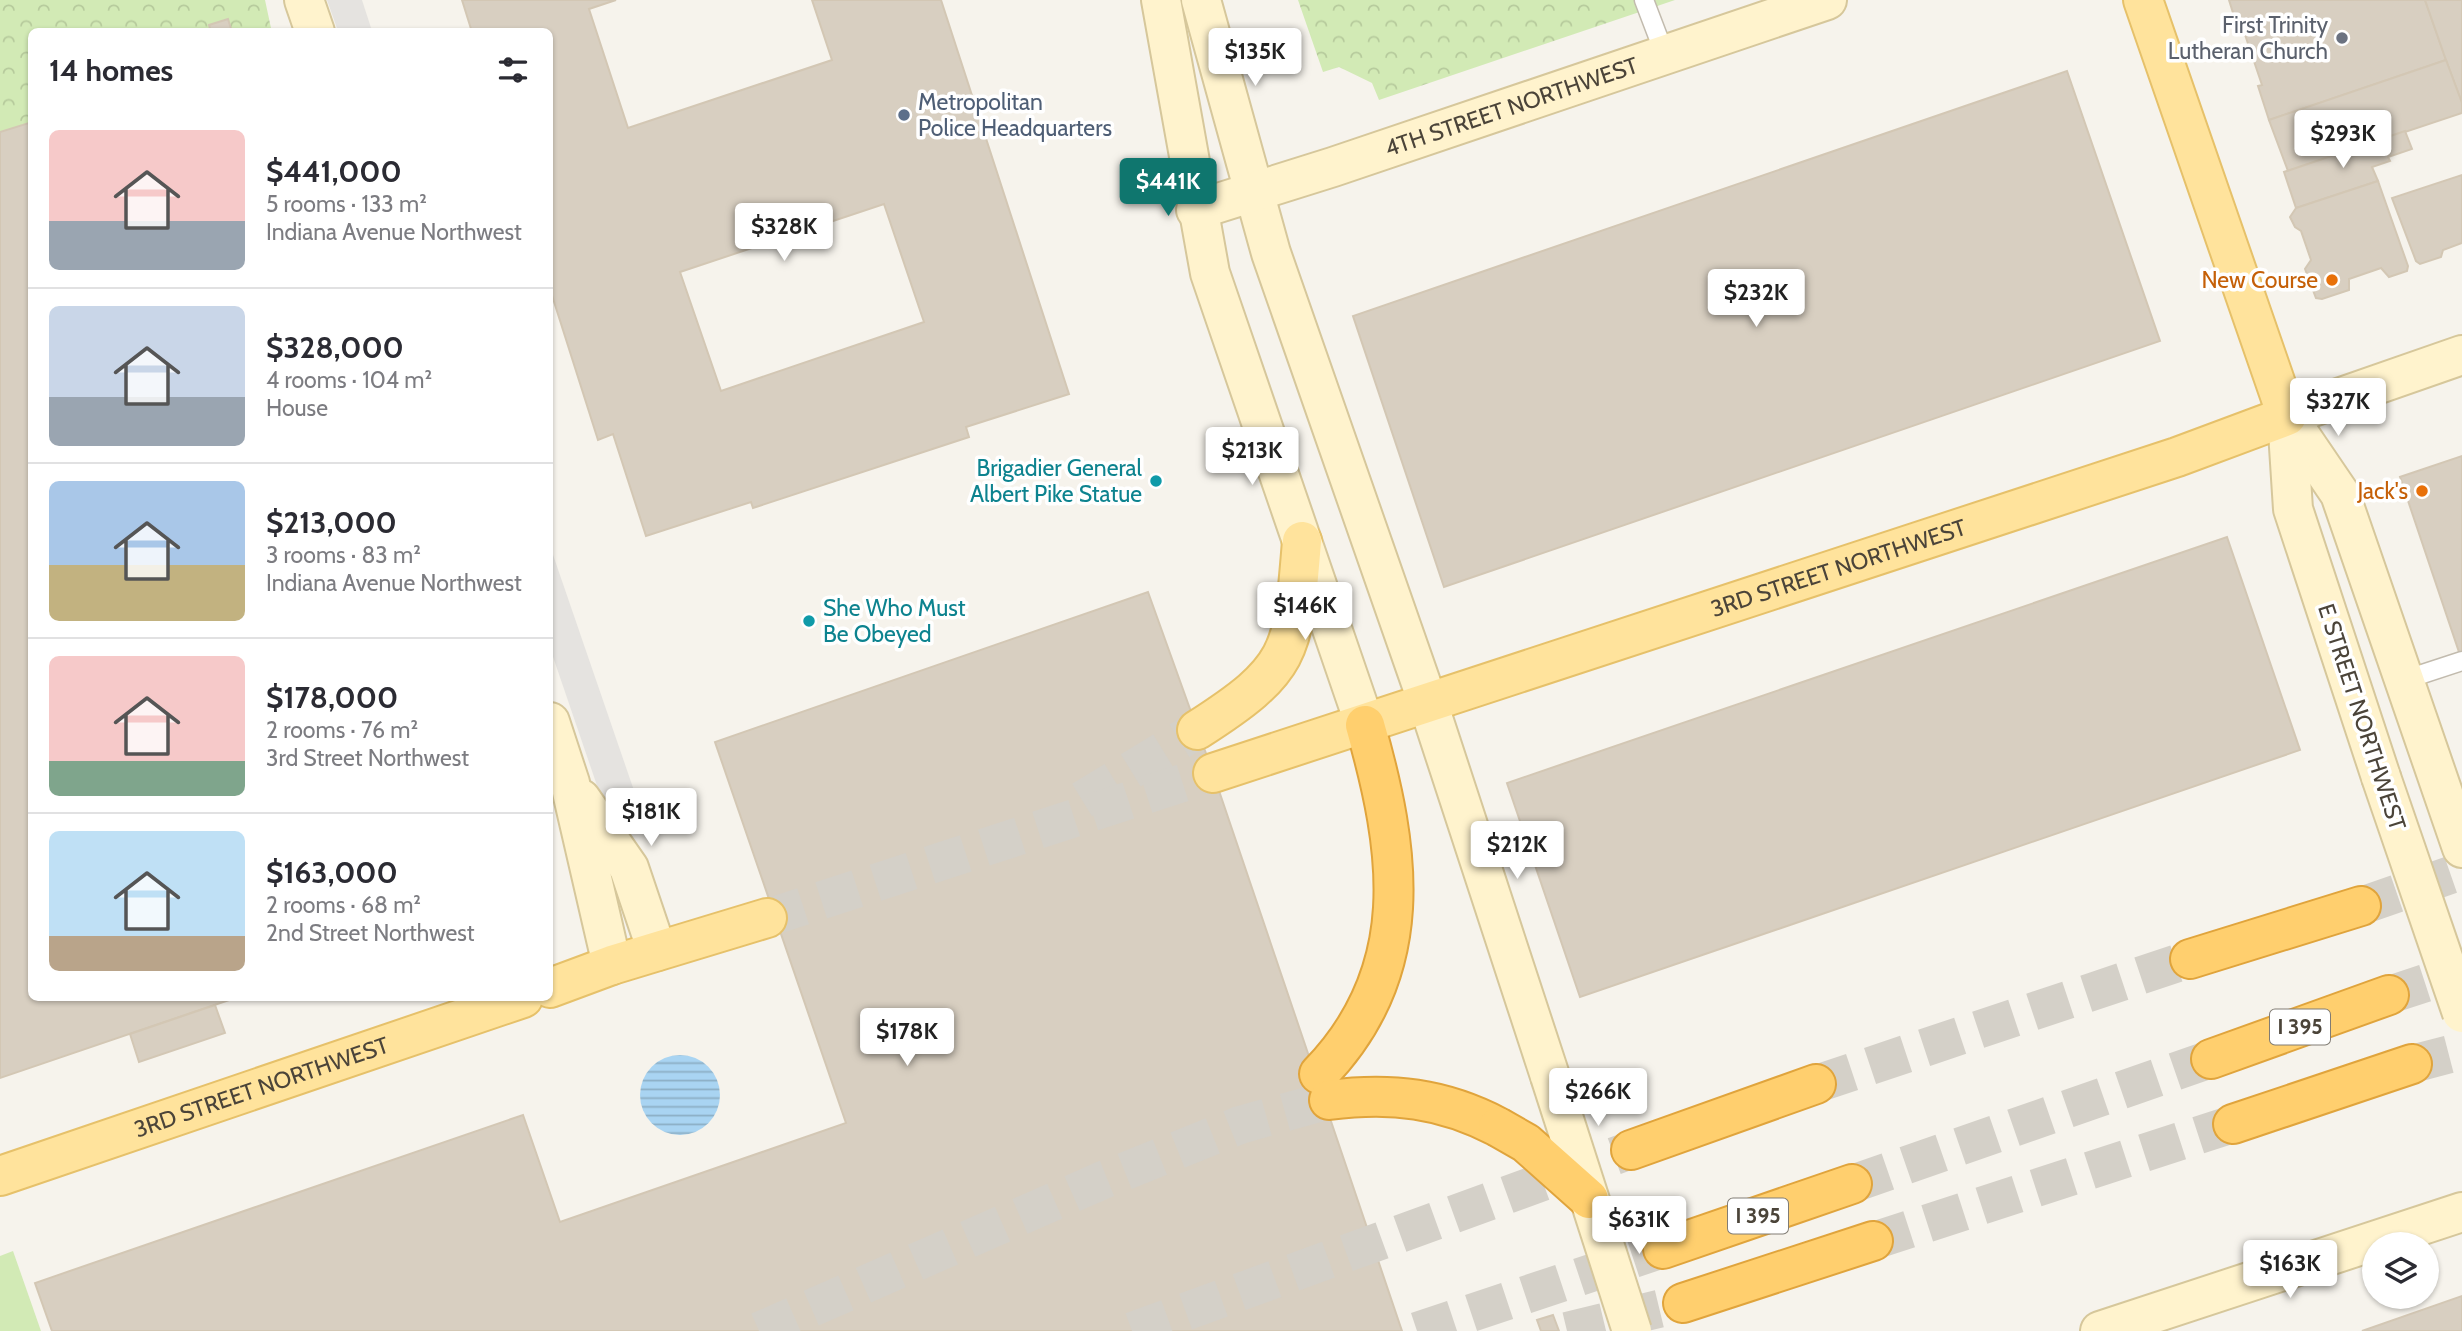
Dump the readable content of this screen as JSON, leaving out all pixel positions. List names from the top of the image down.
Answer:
{
  "streets": {
    "highway": ["I 395"],
    "main road": ["3RD STREET NORTHWEST", "E STREET NORTHWEST"],
    "street": ["4TH STREET NORTHWEST"]
  },
  "crossings": [
    ["3RD STREET NORTHWEST", "E STREET NORTHWEST"]
  ],
  "places": [
    "First Trinity Lutheran Church",
    "Metropolitan Police Headquarters",
    "New Course",
    "Brigadier General Albert Pike Statue",
    "Jack's",
    "She Who Must Be Obeyed"
  ],
  "page": {
    "price": [
      "$135K",
      "$293K",
      "$441K",
      "$328K",
      "$232K",
      "$327K",
      "$213K",
      "$146K",
      "$181K",
      "$212K",
      "$178K",
      "$266K",
      "$631K",
      "$163K"
    ],
    "heading": "14 homes",
    "list": [
      {
        "name": "$441,000",
        "note": "5 rooms · 133 m² · Indiana Avenue Northwest"
      },
      {
        "name": "$328,000",
        "note": "4 rooms · 104 m² · House"
      },
      {
        "name": "$213,000",
        "note": "3 rooms · 83 m² · Indiana Avenue Northwest"
      },
      {
        "name": "$178,000",
        "note": "2 rooms · 76 m² · 3rd Street Northwest"
      },
      {
        "name": "$163,000",
        "note": "2 rooms · 68 m² · 2nd Street Northwest"
      }
    ]
  }
}
